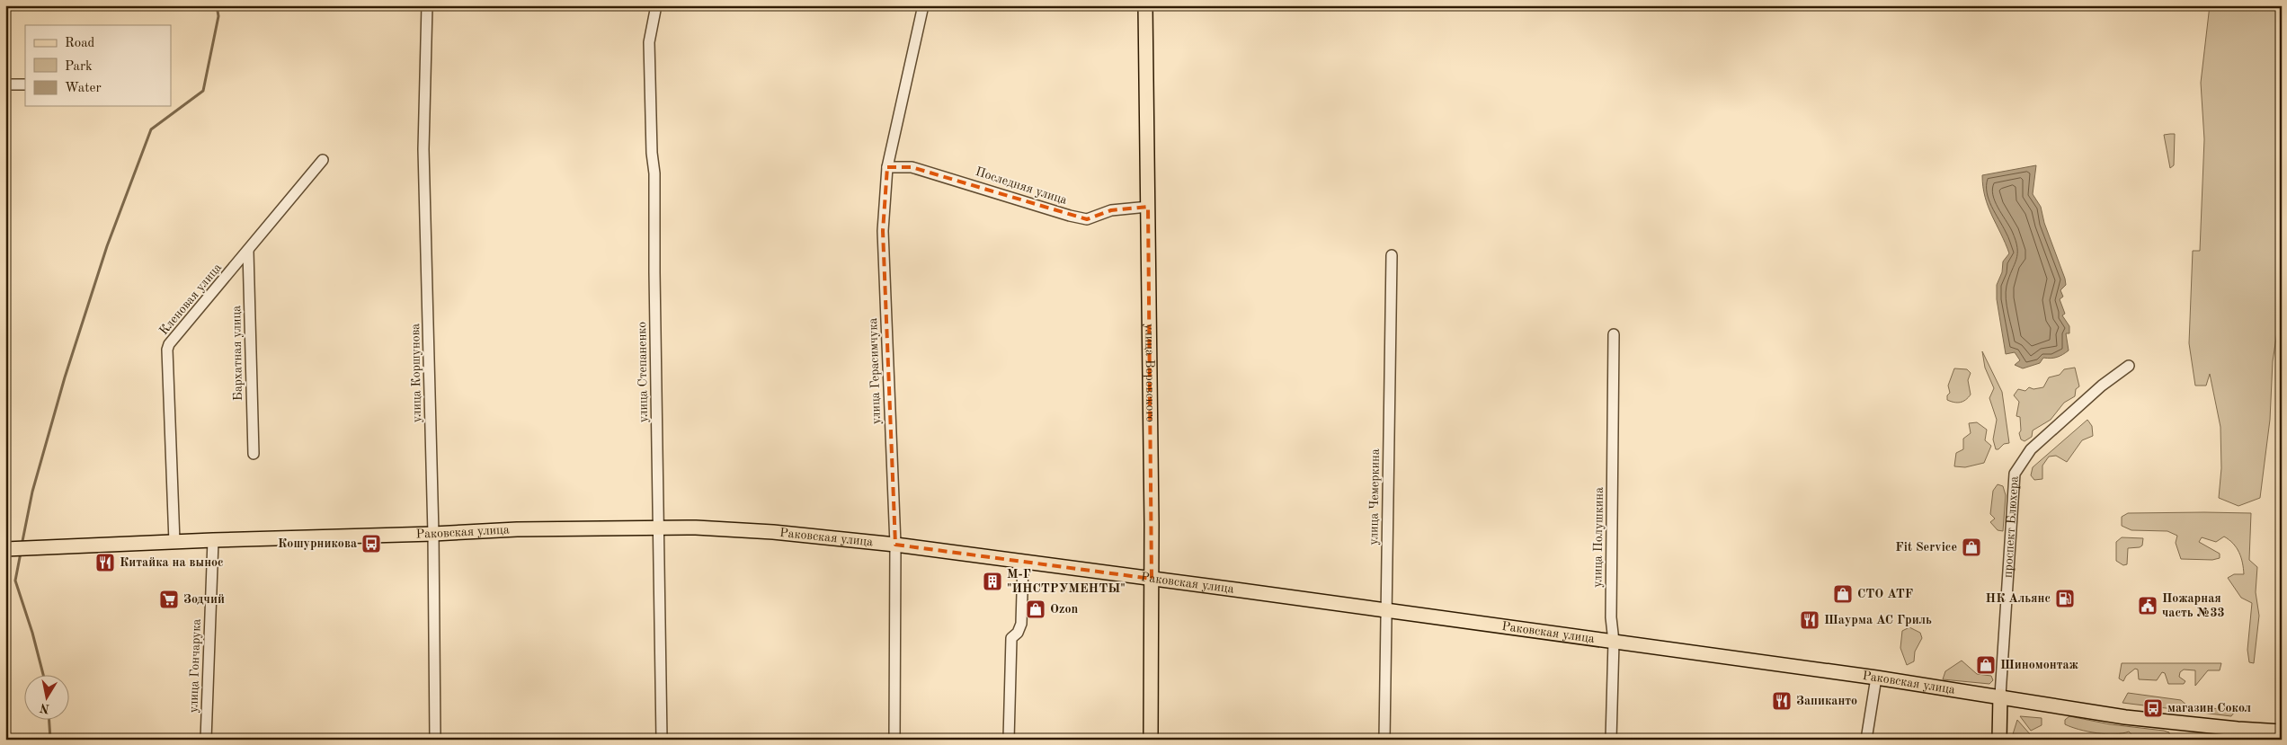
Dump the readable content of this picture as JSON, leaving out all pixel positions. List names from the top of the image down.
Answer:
{
  "streets": {
    "main road": ["улица Воровского", "проспект Блюхера", "Раковская улица"],
    "street": [
      "Последняя улица",
      "Кленовая улица",
      "Бархатная улица",
      "улица Герасимчука",
      "улица Степаненко",
      "улица Коршунова",
      "улица Чемеркина",
      "улица Полушкина",
      "улица Гончарука"
    ]
  },
  "crossings": [
    ["Последняя улица", "улица Герасимчука"],
    ["Последняя улица", "улица Воровского"],
    ["Кленовая улица", "Бархатная улица"],
    ["Кленовая улица", "Раковская улица"],
    ["улица Герасимчука", "Раковская улица"],
    ["улица Степаненко", "Раковская улица"],
    ["улица Воровского", "Раковская улица"],
    ["улица Коршунова", "Раковская улица"],
    ["улица Чемеркина", "Раковская улица"],
    ["проспект Блюхера", "Раковская улица"],
    ["Раковская улица", "улица Полушкина"],
    ["Раковская улица", "улица Гончарука"]
  ],
  "places": {
    "bus stop": ["Кошурникова", "магазин Сокол"],
    "shop": [
      "Fit Service",
      "СТО ATF",
      "Ozon",
      "Шиномонтаж"
    ],
    "restaurant": ["Китайка на вынос", "Шаурма АС Гриль", "Запиканто"],
    "building": ["М-Г \"ИНСТРУМЕНТЫ\""],
    "fuel station": ["НК Альянс"],
    "supermarket": ["Зодчий"],
    "public building": ["Пожарная часть №33"]
  },
  "legend": ["Road", "Park", "Water"],
  "north": "bottom"
}
